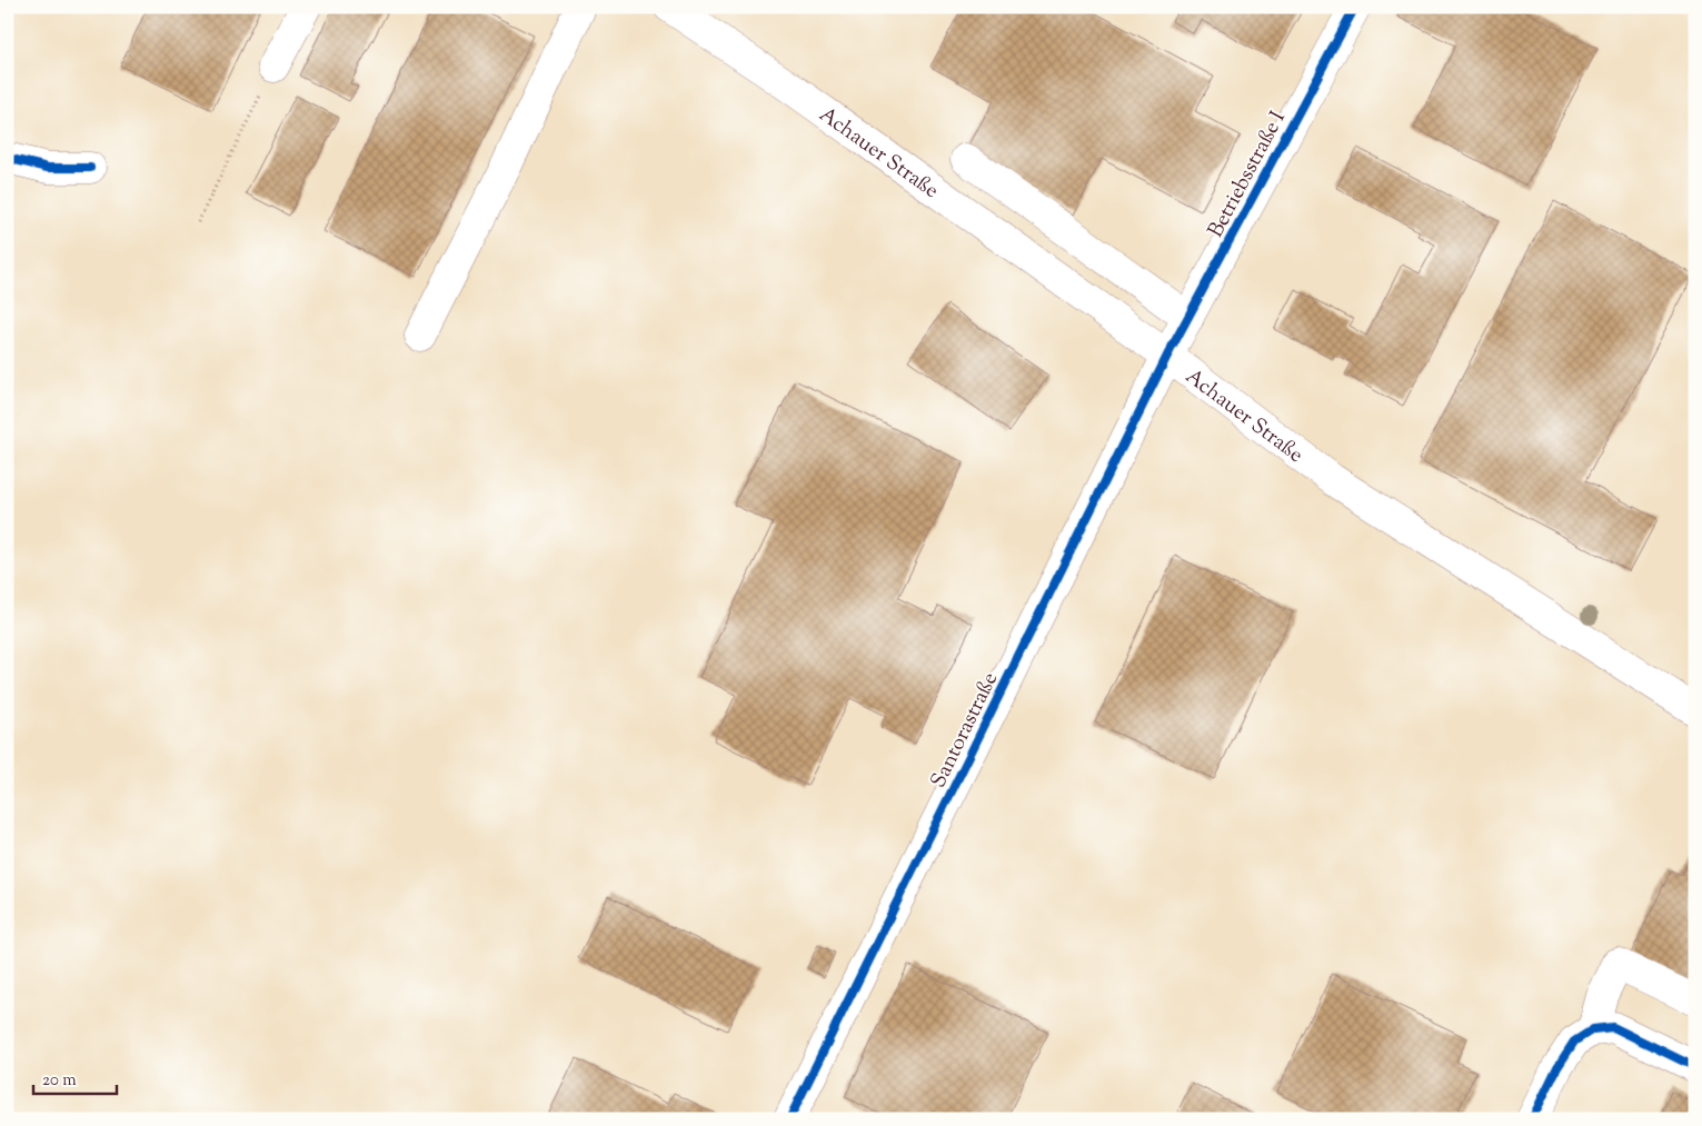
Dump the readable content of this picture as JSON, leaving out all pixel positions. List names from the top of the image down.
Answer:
{
  "streets": {
    "street": ["Achauer Straße", "Betriebsstraße I", "Santorastraße"]
  },
  "crossings": [
    ["Achauer Straße", "Betriebsstraße I"],
    ["Achauer Straße", "Santorastraße"],
    ["Betriebsstraße I", "Santorastraße"]
  ],
  "scale_bar": "20 m"
}
